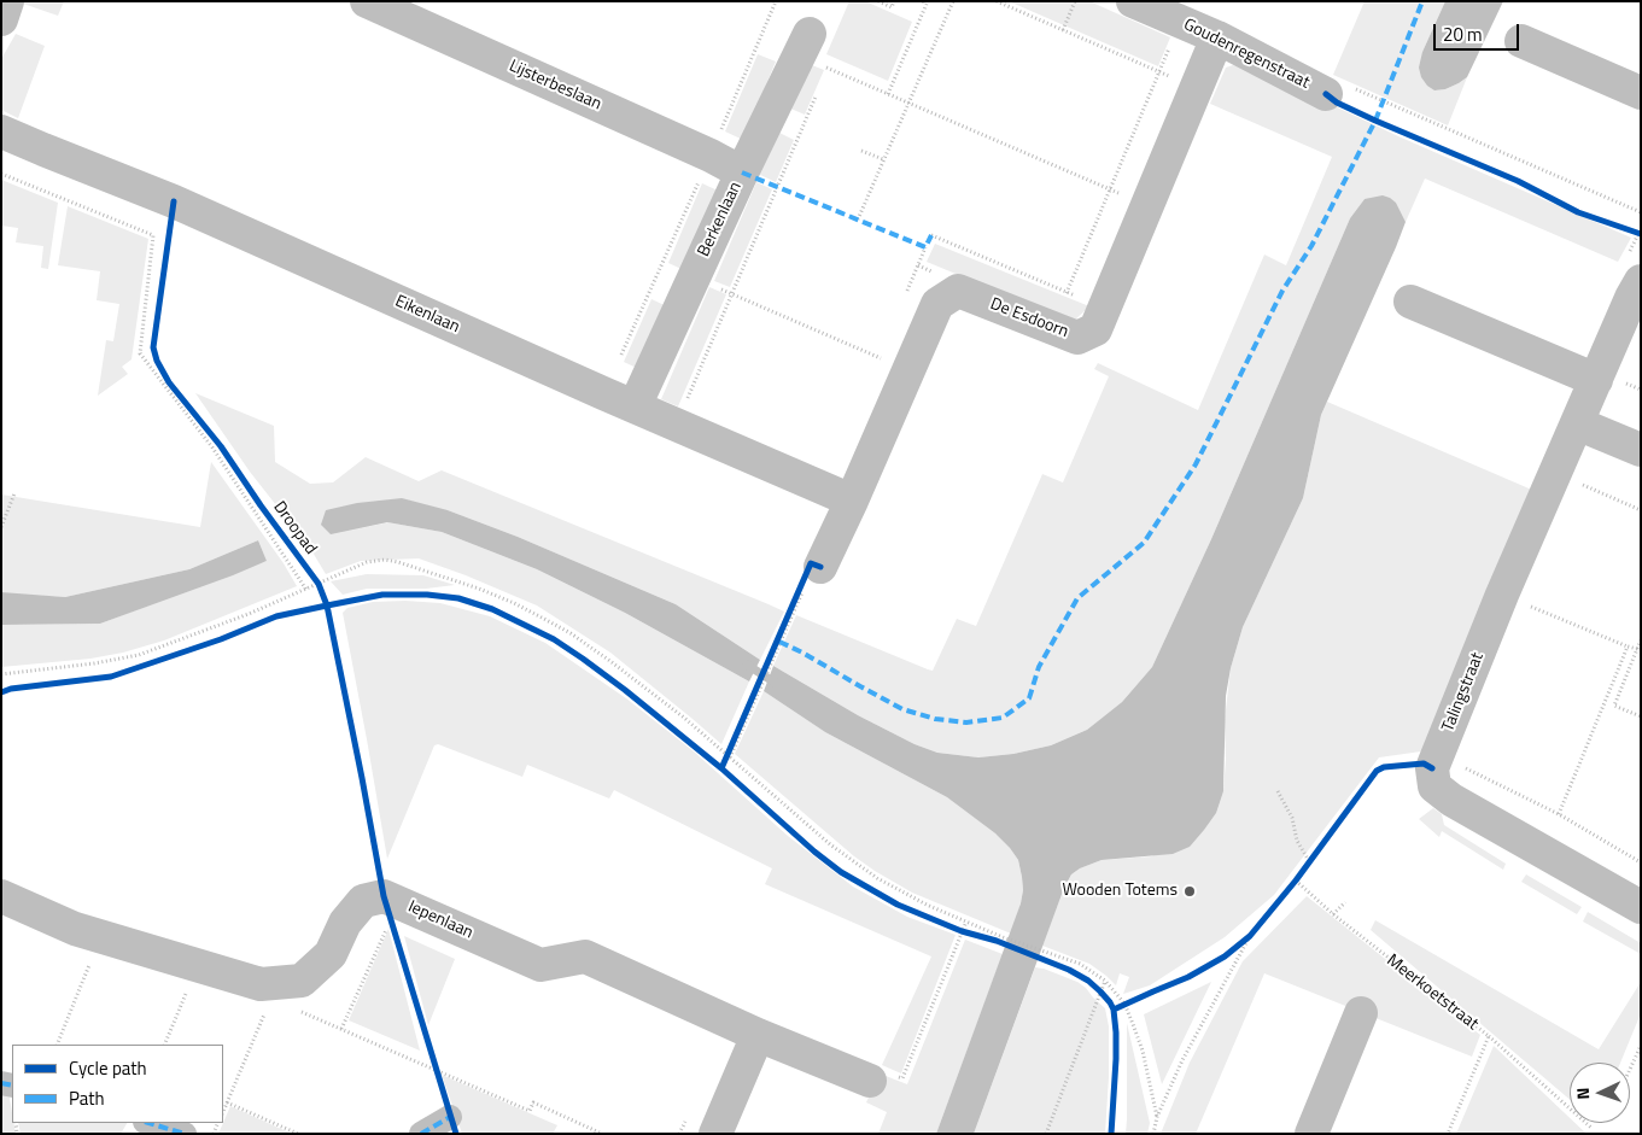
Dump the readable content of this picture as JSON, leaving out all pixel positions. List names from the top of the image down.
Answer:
{
  "streets": {
    "street": [
      "Goudenregenstraat",
      "Lijsterbeslaan",
      "Berkenlaan",
      "Eikenlaan",
      "De Esdoorn",
      "Talingstraat",
      "Iepenlaan"
    ],
    "path": ["Meerkoetstraat"],
    "cycle path": ["Droopad"]
  },
  "crossings": [
    ["Goudenregenstraat", "De Esdoorn"],
    ["Lijsterbeslaan", "Berkenlaan"],
    ["Berkenlaan", "Eikenlaan"],
    ["Eikenlaan", "De Esdoorn"]
  ],
  "places": ["Wooden Totems"],
  "legend": ["Cycle path", "Path"],
  "scale_bar": "20 m",
  "north": "left"
}
